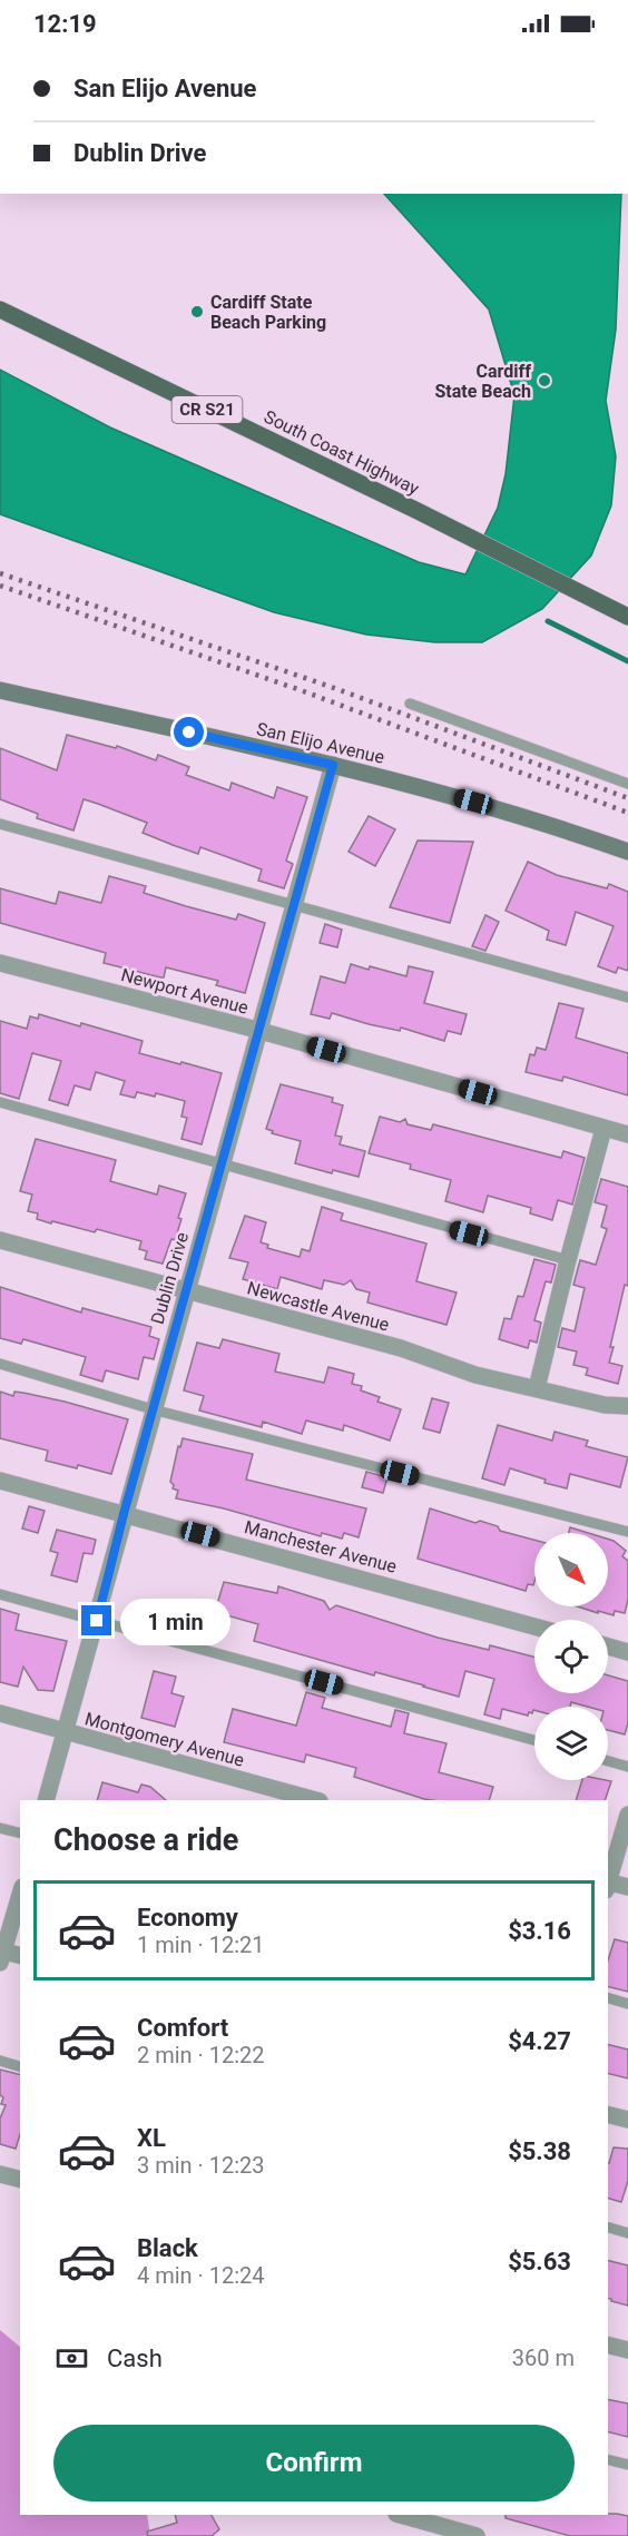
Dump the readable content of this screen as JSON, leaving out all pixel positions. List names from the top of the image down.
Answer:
{
  "streets": {
    "main road": ["CR S21", "South Coast Highway", "San Elijo Avenue"],
    "street": [
      "Newport Avenue",
      "Dublin Drive",
      "Newcastle Avenue",
      "Manchester Avenue",
      "Montgomery Avenue"
    ]
  },
  "crossings": [
    ["San Elijo Avenue", "Dublin Drive"],
    ["Newport Avenue", "Dublin Drive"],
    ["Dublin Drive", "Newcastle Avenue"],
    ["Dublin Drive", "Manchester Avenue"],
    ["Dublin Drive", "Montgomery Avenue"]
  ],
  "places": ["Cardiff State Beach Parking", "Cardiff State Beach"],
  "north": "bottom right",
  "page": {
    "status": "12:19",
    "banner": ["San Elijo Avenue", "Dublin Drive"],
    "bubble": "1 min",
    "heading": "Choose a ride",
    "list": [
      {
        "name": "Economy",
        "note": "1 min · 12:21",
        "value": "$3.16"
      },
      {
        "name": "Comfort",
        "note": "2 min · 12:22",
        "value": "$4.27"
      },
      {
        "name": "XL",
        "note": "3 min · 12:23",
        "value": "$5.38"
      },
      {
        "name": "Black",
        "note": "4 min · 12:24",
        "value": "$5.63"
      }
    ],
    "pay": ["Cash", "360 m"],
    "buttons": "Confirm"
  }
}
